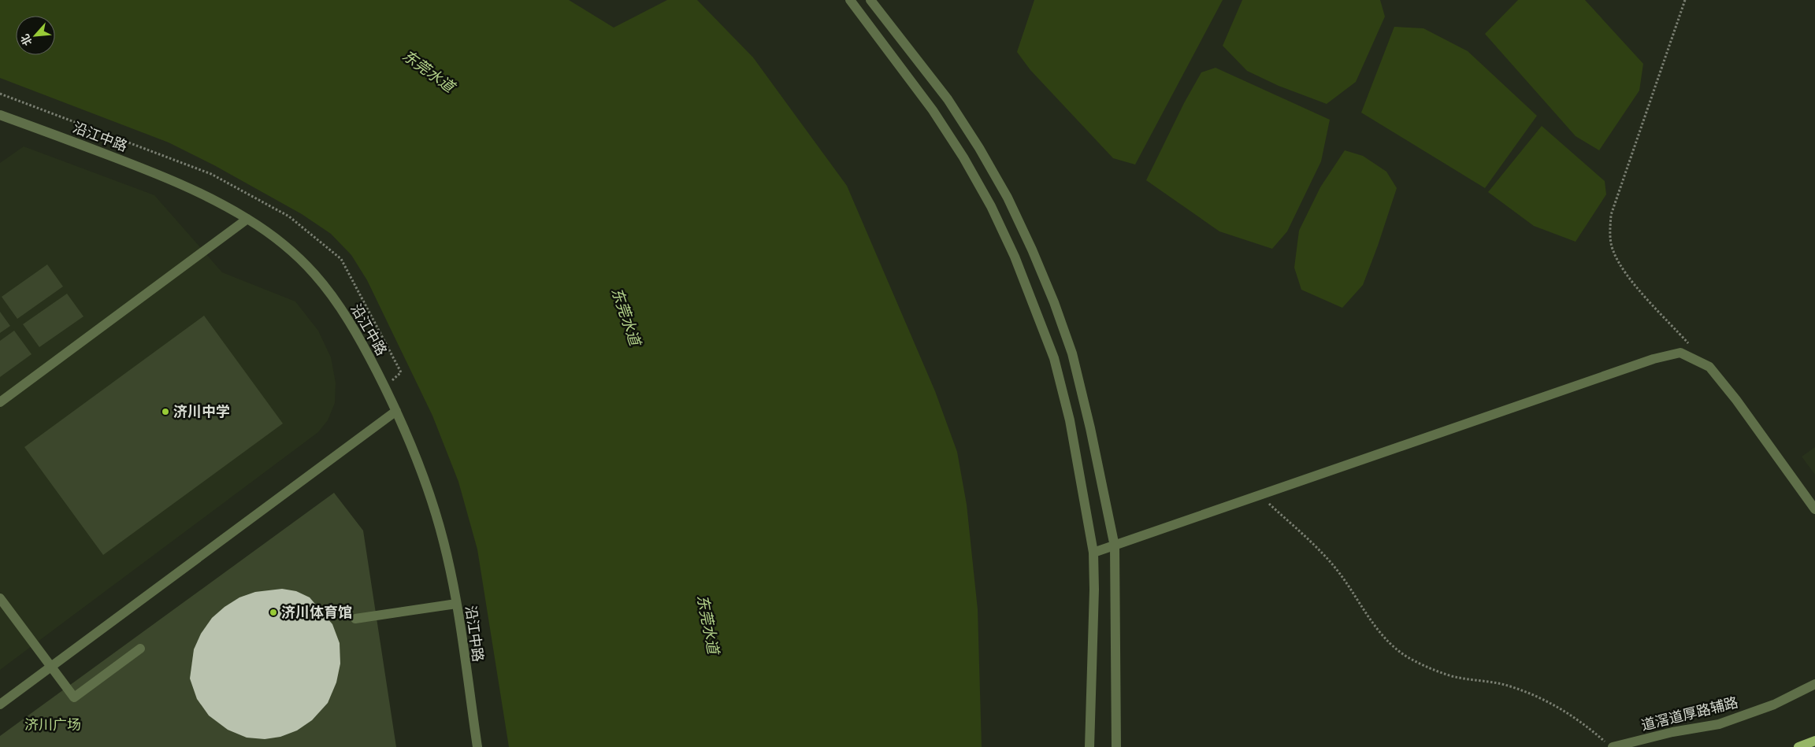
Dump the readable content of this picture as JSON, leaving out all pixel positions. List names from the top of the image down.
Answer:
{
  "streets": {
    "street": ["沿江中路", "道滘道厚路辅路"]
  },
  "water": ["东莞水道"],
  "parks": ["济川广场"],
  "places": ["济川中学", "济川体育馆"],
  "north": "bottom left"
}
